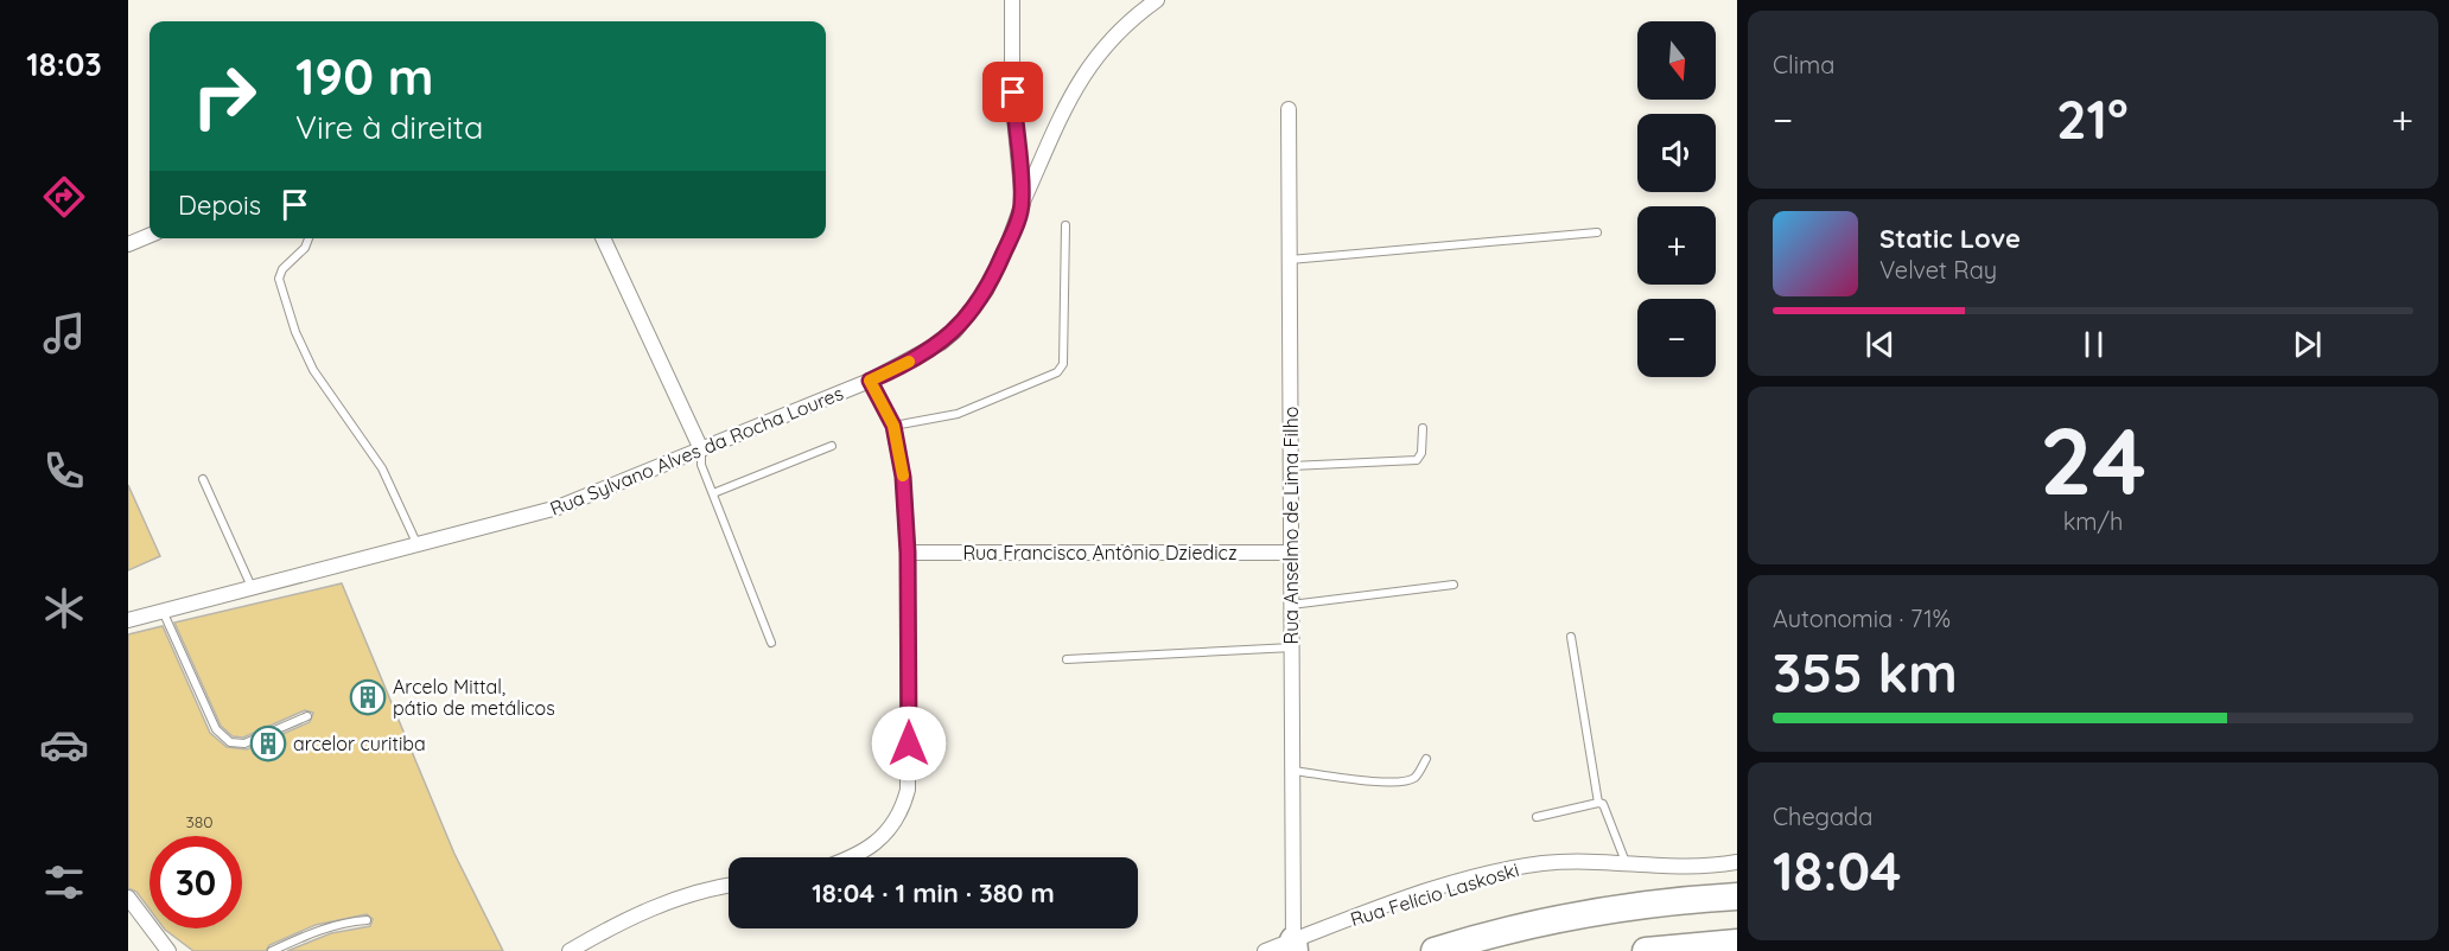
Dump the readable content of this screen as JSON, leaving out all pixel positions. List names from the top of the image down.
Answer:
{
  "streets": {
    "street": [
      "Rua Sylvano Alves da Rocha Loures",
      "Rua Anselmo de Lima Filho",
      "Rua Francisco Antônio Dziedicz",
      "Rua Felício Laskoski"
    ]
  },
  "crossings": [
    ["Rua Anselmo de Lima Filho", "Rua Francisco Antônio Dziedicz"],
    ["Rua Anselmo de Lima Filho", "Rua Felício Laskoski"]
  ],
  "places": {
    "building": ["Arcelo Mittal, pátio de metálicos", "arcelor curitiba"]
  },
  "house_numbers": ["380"],
  "north": "bottom",
  "page": {
    "tabs": "18:03",
    "tile": [
      "Clima",
      ["24", "km/h"],
      ["Autonomia · 71%", "355 km"],
      ["Chegada", "18:04"]
    ],
    "map_buttons": ["+", "−"],
    "turn": ["190 m", "Vire à direita"],
    "heat": ["−", "21°", "+"],
    "then": "Depois",
    "song": ["Static Love", "Velvet Ray"],
    "limit": "30",
    "trip": "18:04 · 1 min · 380 m"
  }
}
